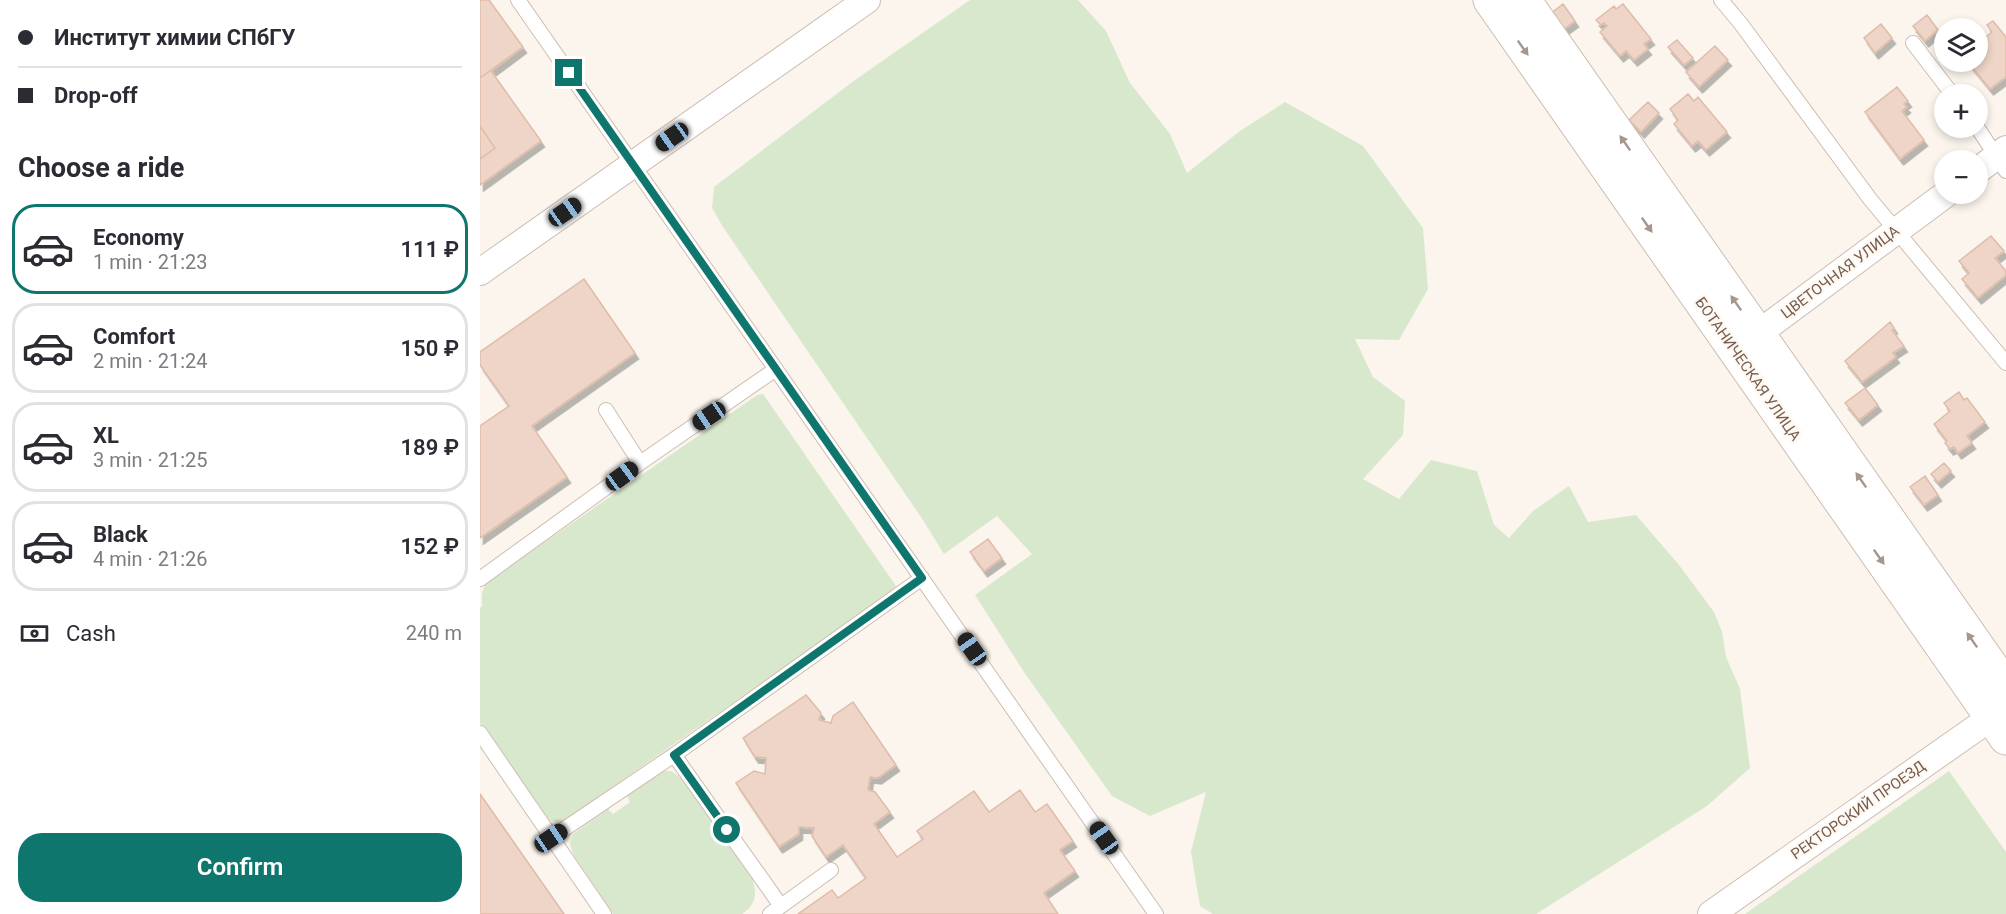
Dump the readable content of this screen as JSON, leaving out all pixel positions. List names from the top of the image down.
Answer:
{
  "streets": {
    "street": ["ЦВЕТОЧНАЯ УЛИЦА", "БОТАНИЧЕСКАЯ УЛИЦА", "РЕКТОРСКИЙ ПРОЕЗД"]
  },
  "crossings": [
    ["ЦВЕТОЧНАЯ УЛИЦА", "БОТАНИЧЕСКАЯ УЛИЦА"],
    ["БОТАНИЧЕСКАЯ УЛИЦА", "РЕКТОРСКИЙ ПРОЕЗД"]
  ],
  "page": {
    "banner": ["Институт химии СПбГУ", "Drop-off"],
    "map_buttons": ["+", "−"],
    "heading": "Choose a ride",
    "list": [
      {
        "name": "Economy",
        "note": "1 min · 21:23",
        "value": "111 ₽"
      },
      {
        "name": "Comfort",
        "note": "2 min · 21:24",
        "value": "150 ₽"
      },
      {
        "name": "XL",
        "note": "3 min · 21:25",
        "value": "189 ₽"
      },
      {
        "name": "Black",
        "note": "4 min · 21:26",
        "value": "152 ₽"
      }
    ],
    "pay": ["Cash", "240 m"],
    "buttons": "Confirm"
  }
}
